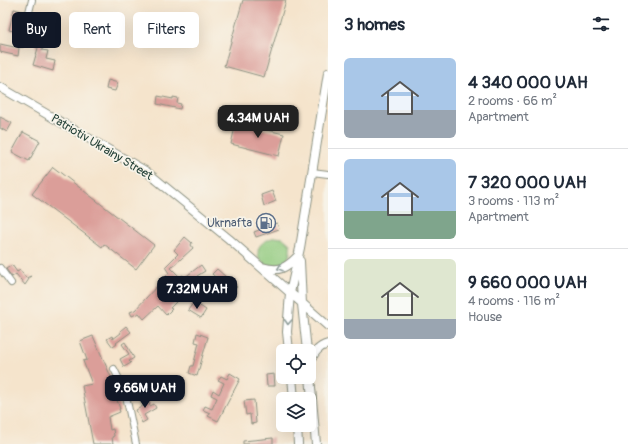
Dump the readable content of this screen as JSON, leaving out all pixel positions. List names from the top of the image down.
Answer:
{
  "streets": {
    "main road": ["Patriotiv Ukrainy Street"]
  },
  "places": {
    "fuel station": ["Ukrnafta"]
  },
  "page": {
    "heading": "3 homes",
    "chip": ["Buy", "Rent", "Filters"],
    "list": [
      {
        "name": "4 340 000 UAH",
        "note": "2 rooms · 66 m² · Apartment"
      },
      {
        "name": "7 320 000 UAH",
        "note": "3 rooms · 113 m² · Apartment"
      },
      {
        "name": "9 660 000 UAH",
        "note": "4 rooms · 116 m² · House"
      }
    ],
    "price": ["4.34M UAH", "7.32M UAH", "9.66M UAH"]
  }
}
